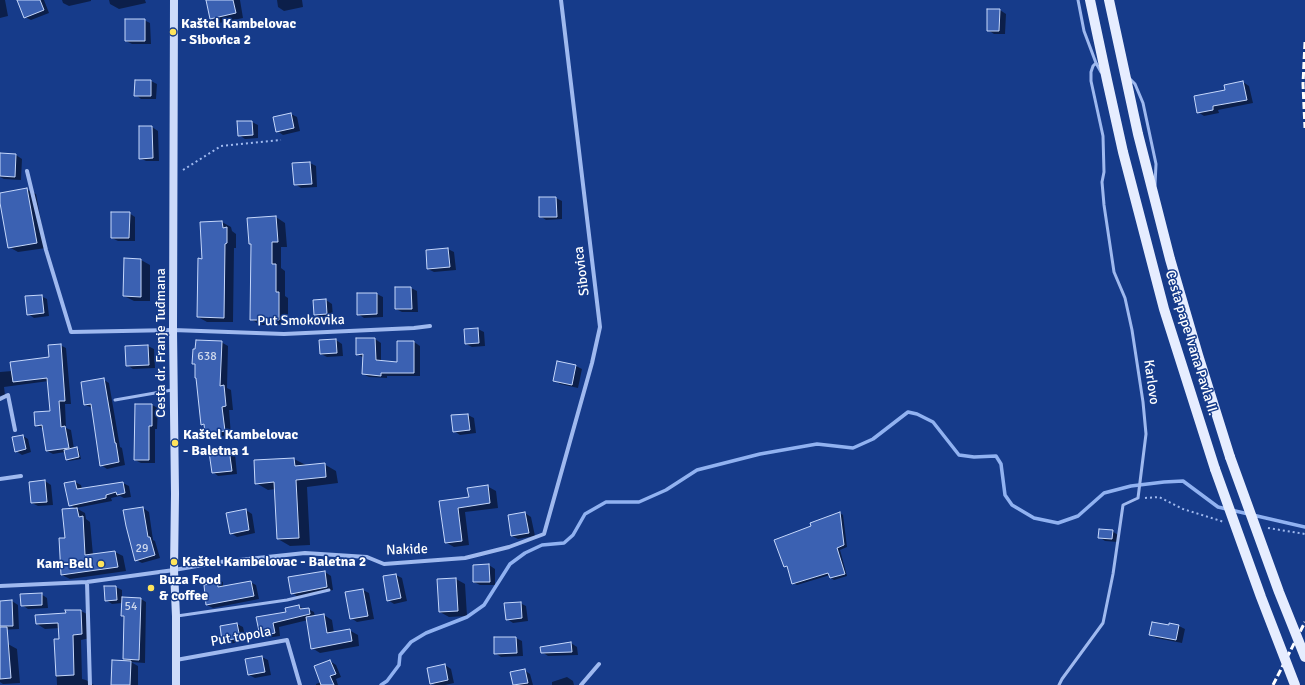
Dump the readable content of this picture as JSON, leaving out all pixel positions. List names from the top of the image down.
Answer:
{
  "streets": {
    "main road": ["Cesta dr. Franje Tuđmana", "Cesta pape Ivana Pavla II."],
    "street": [
      "Sibovica",
      "Put Smokovika",
      "Nakide",
      "Put topola"
    ],
    "lane": ["Karlovo"]
  },
  "crossings": [
    ["Sibovica", "Nakide"],
    ["Put Smokovika", "Cesta dr. Franje Tuđmana"],
    ["Cesta dr. Franje Tuđmana", "Nakide"],
    ["Cesta dr. Franje Tuđmana", "Put topola"]
  ],
  "places": [
    "Kaštel Kambelovac - Sibovica 2",
    "Kaštel Kambelovac - Baletna 1",
    "Kaštel Kambelovac - Baletna 2",
    "Kam-Bell",
    "Buza Food & coffee"
  ],
  "house_numbers": ["638", "29", "54"]
}
